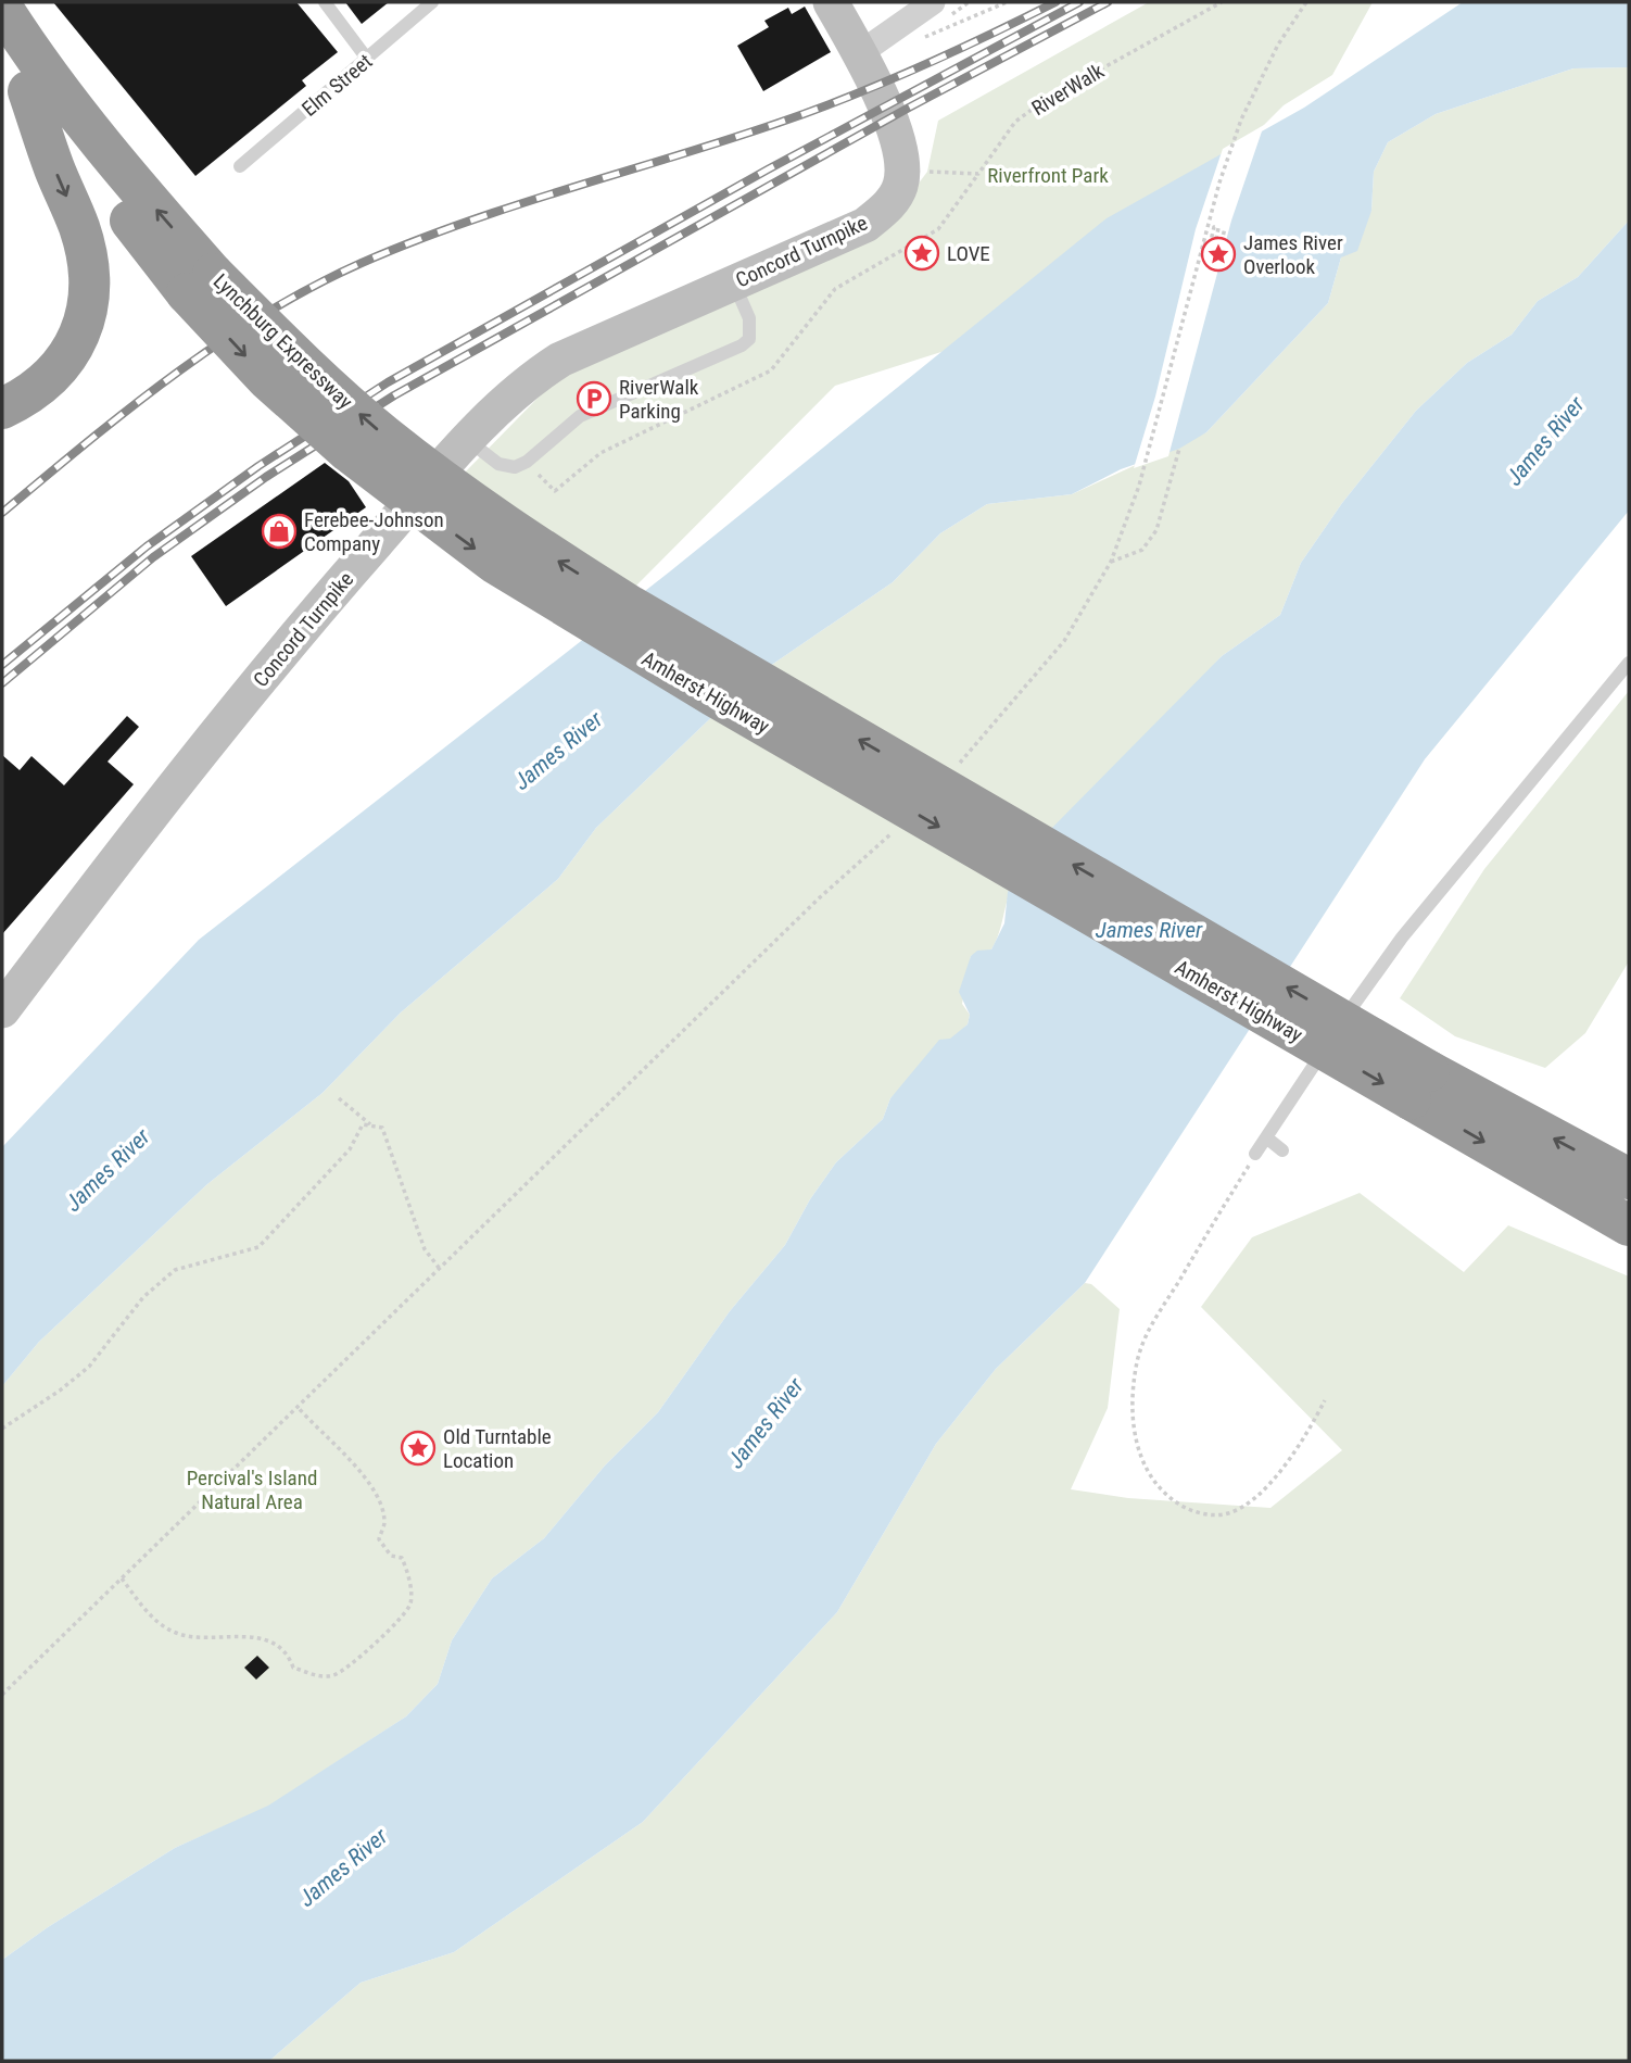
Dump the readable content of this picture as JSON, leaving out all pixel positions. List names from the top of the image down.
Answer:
{
  "streets": {
    "highway": ["Lynchburg Expressway", "Amherst Highway"],
    "street": ["Concord Turnpike"],
    "lane": ["Elm Street"],
    "path": ["RiverWalk"]
  },
  "crossings": [
    ["RiverWalk", "Concord Turnpike"],
    ["Lynchburg Expressway", "Amherst Highway"]
  ],
  "water": ["James River"],
  "parks": ["Riverfront Park", "Percival's Island Natural Area"],
  "places": {
    "place": ["LOVE", "James River Overlook", "Old Turntable Location"],
    "parking": ["RiverWalk Parking"],
    "shop": ["Ferebee-Johnson Company"]
  }
}
